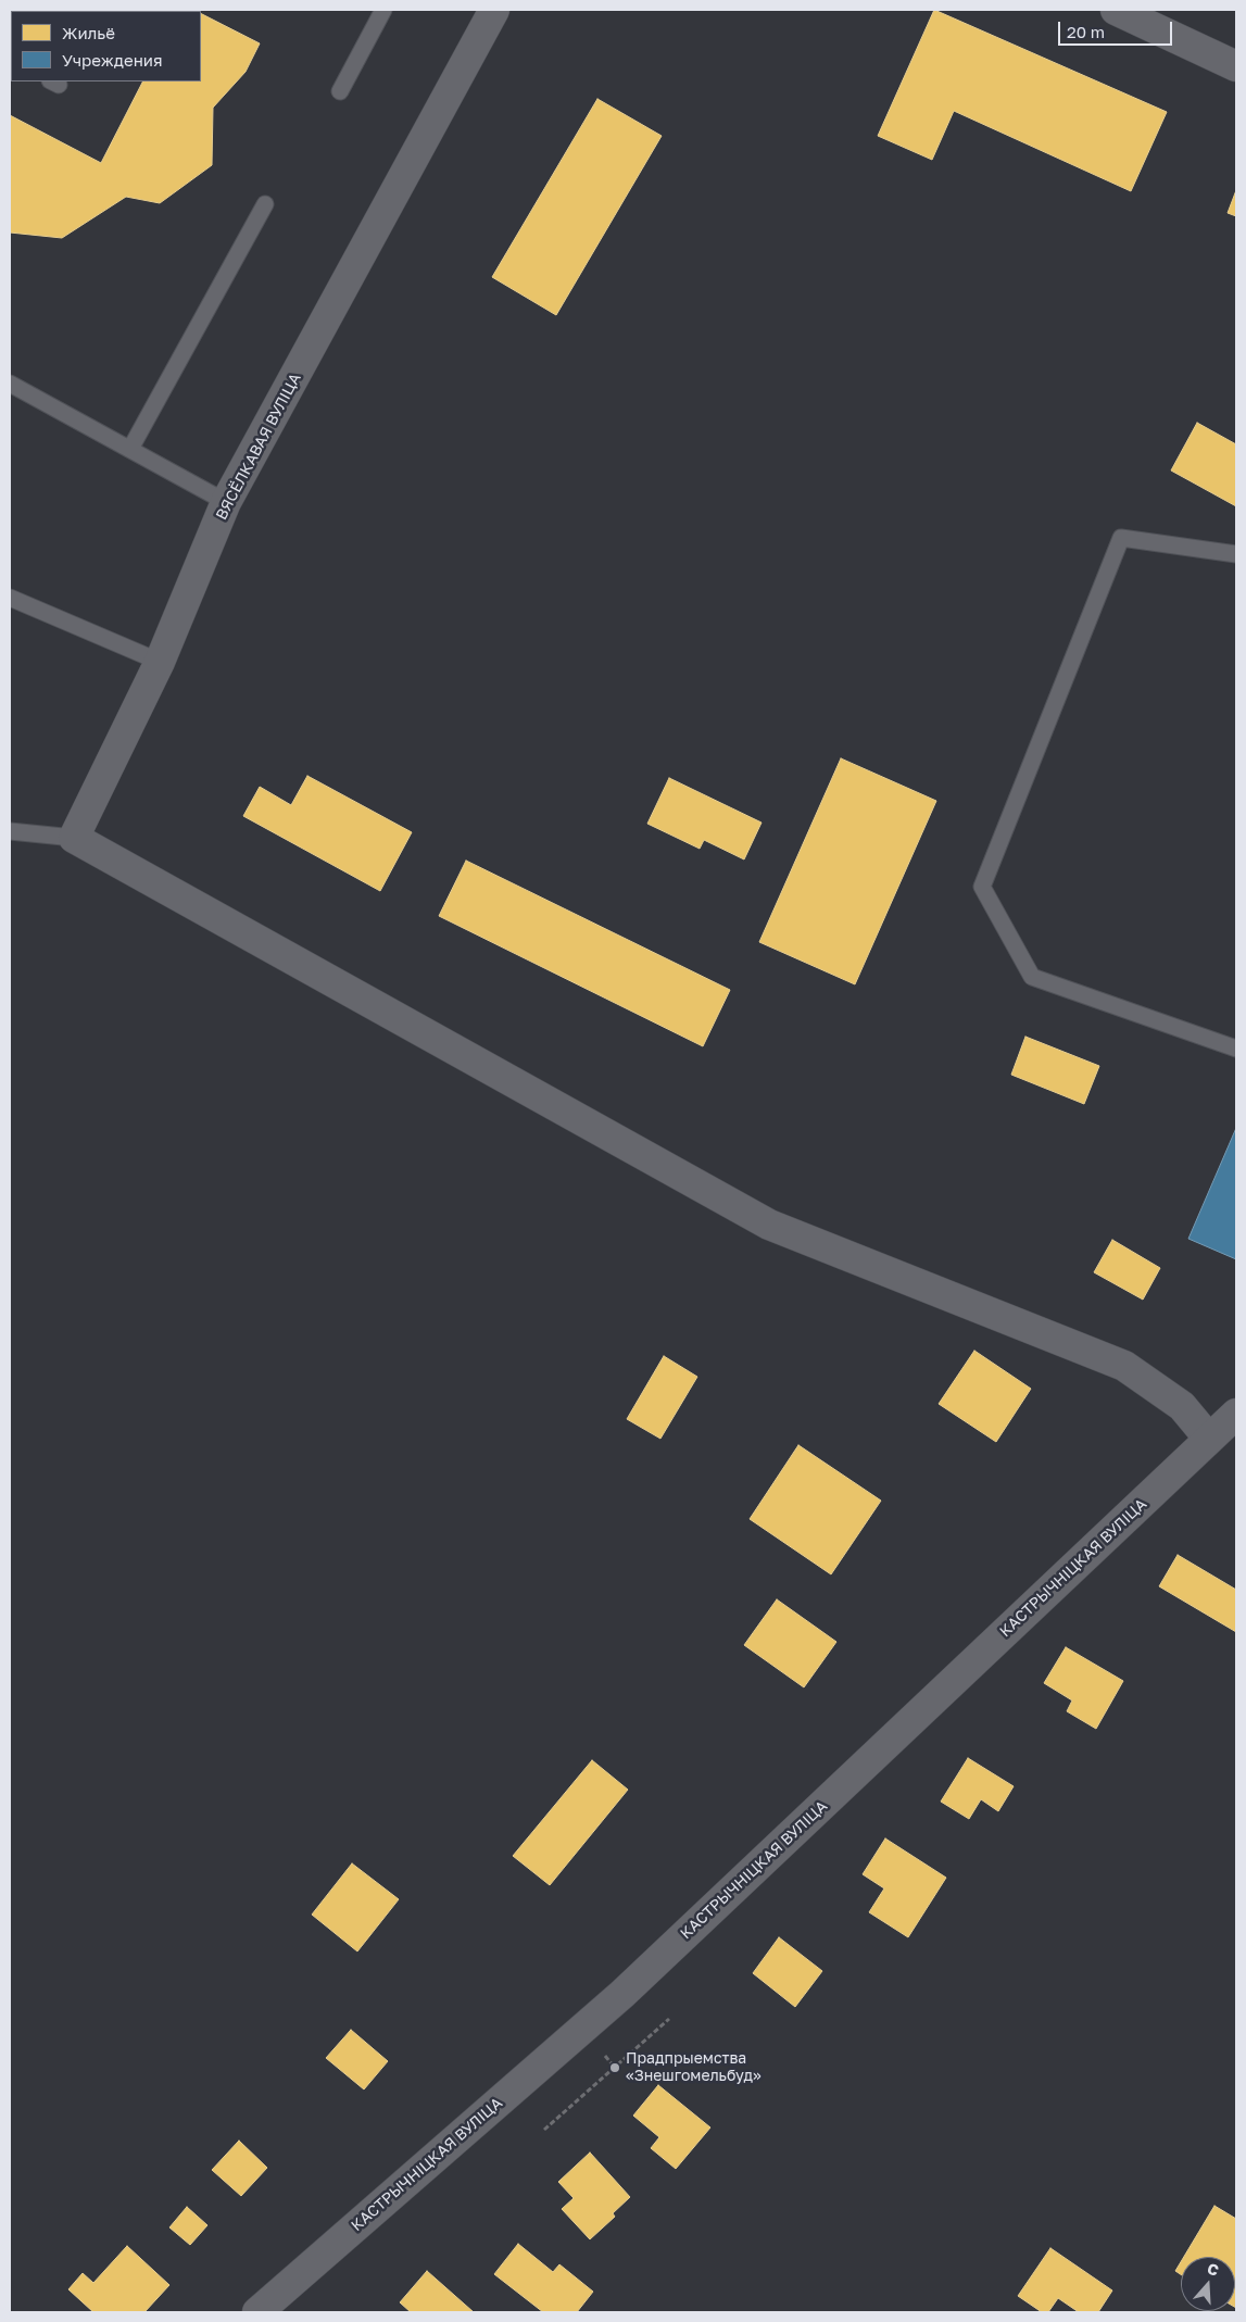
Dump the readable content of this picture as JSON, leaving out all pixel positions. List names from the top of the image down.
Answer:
{
  "streets": {
    "street": ["ВЯСЁЛКАВАЯ ВУЛІЦА", "КАСТРЫЧНІЦКАЯ ВУЛІЦА"]
  },
  "places": ["Прадпрыемства «Знешгомельбуд»"],
  "legend": ["Жильё", "Учреждения"],
  "scale_bar": "20 m",
  "north": "top"
}
